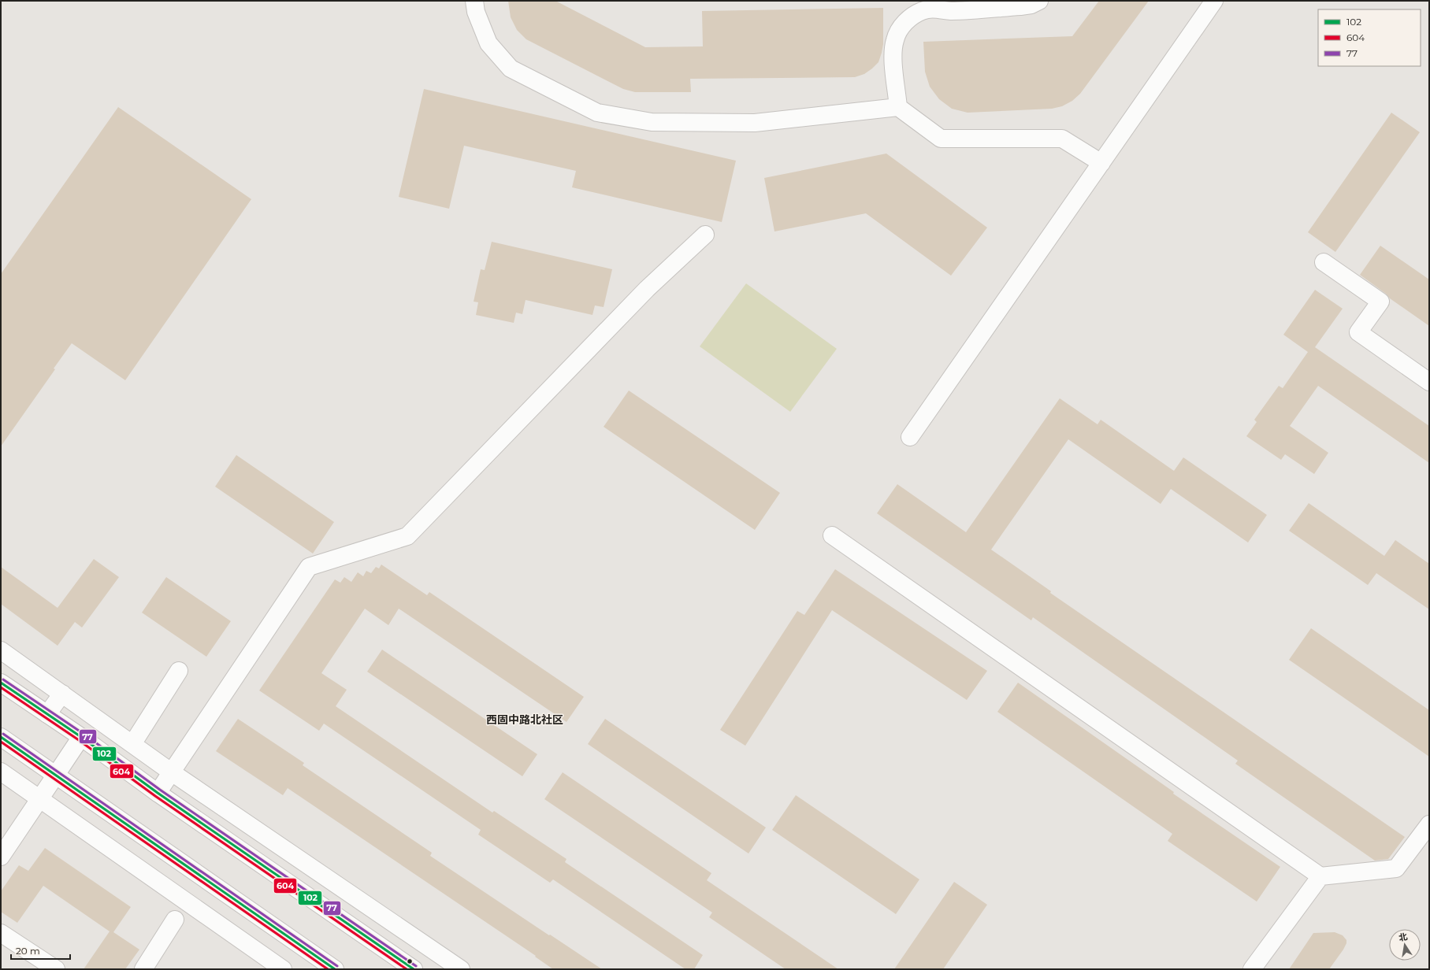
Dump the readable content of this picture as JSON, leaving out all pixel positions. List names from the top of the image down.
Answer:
{
  "districts": ["西固中路北社区"],
  "lines": ["transit line 77", "transit line 102", "transit line 604"],
  "legend": ["102", "604", "77"],
  "scale_bar": "20 m",
  "north": "top"
}
